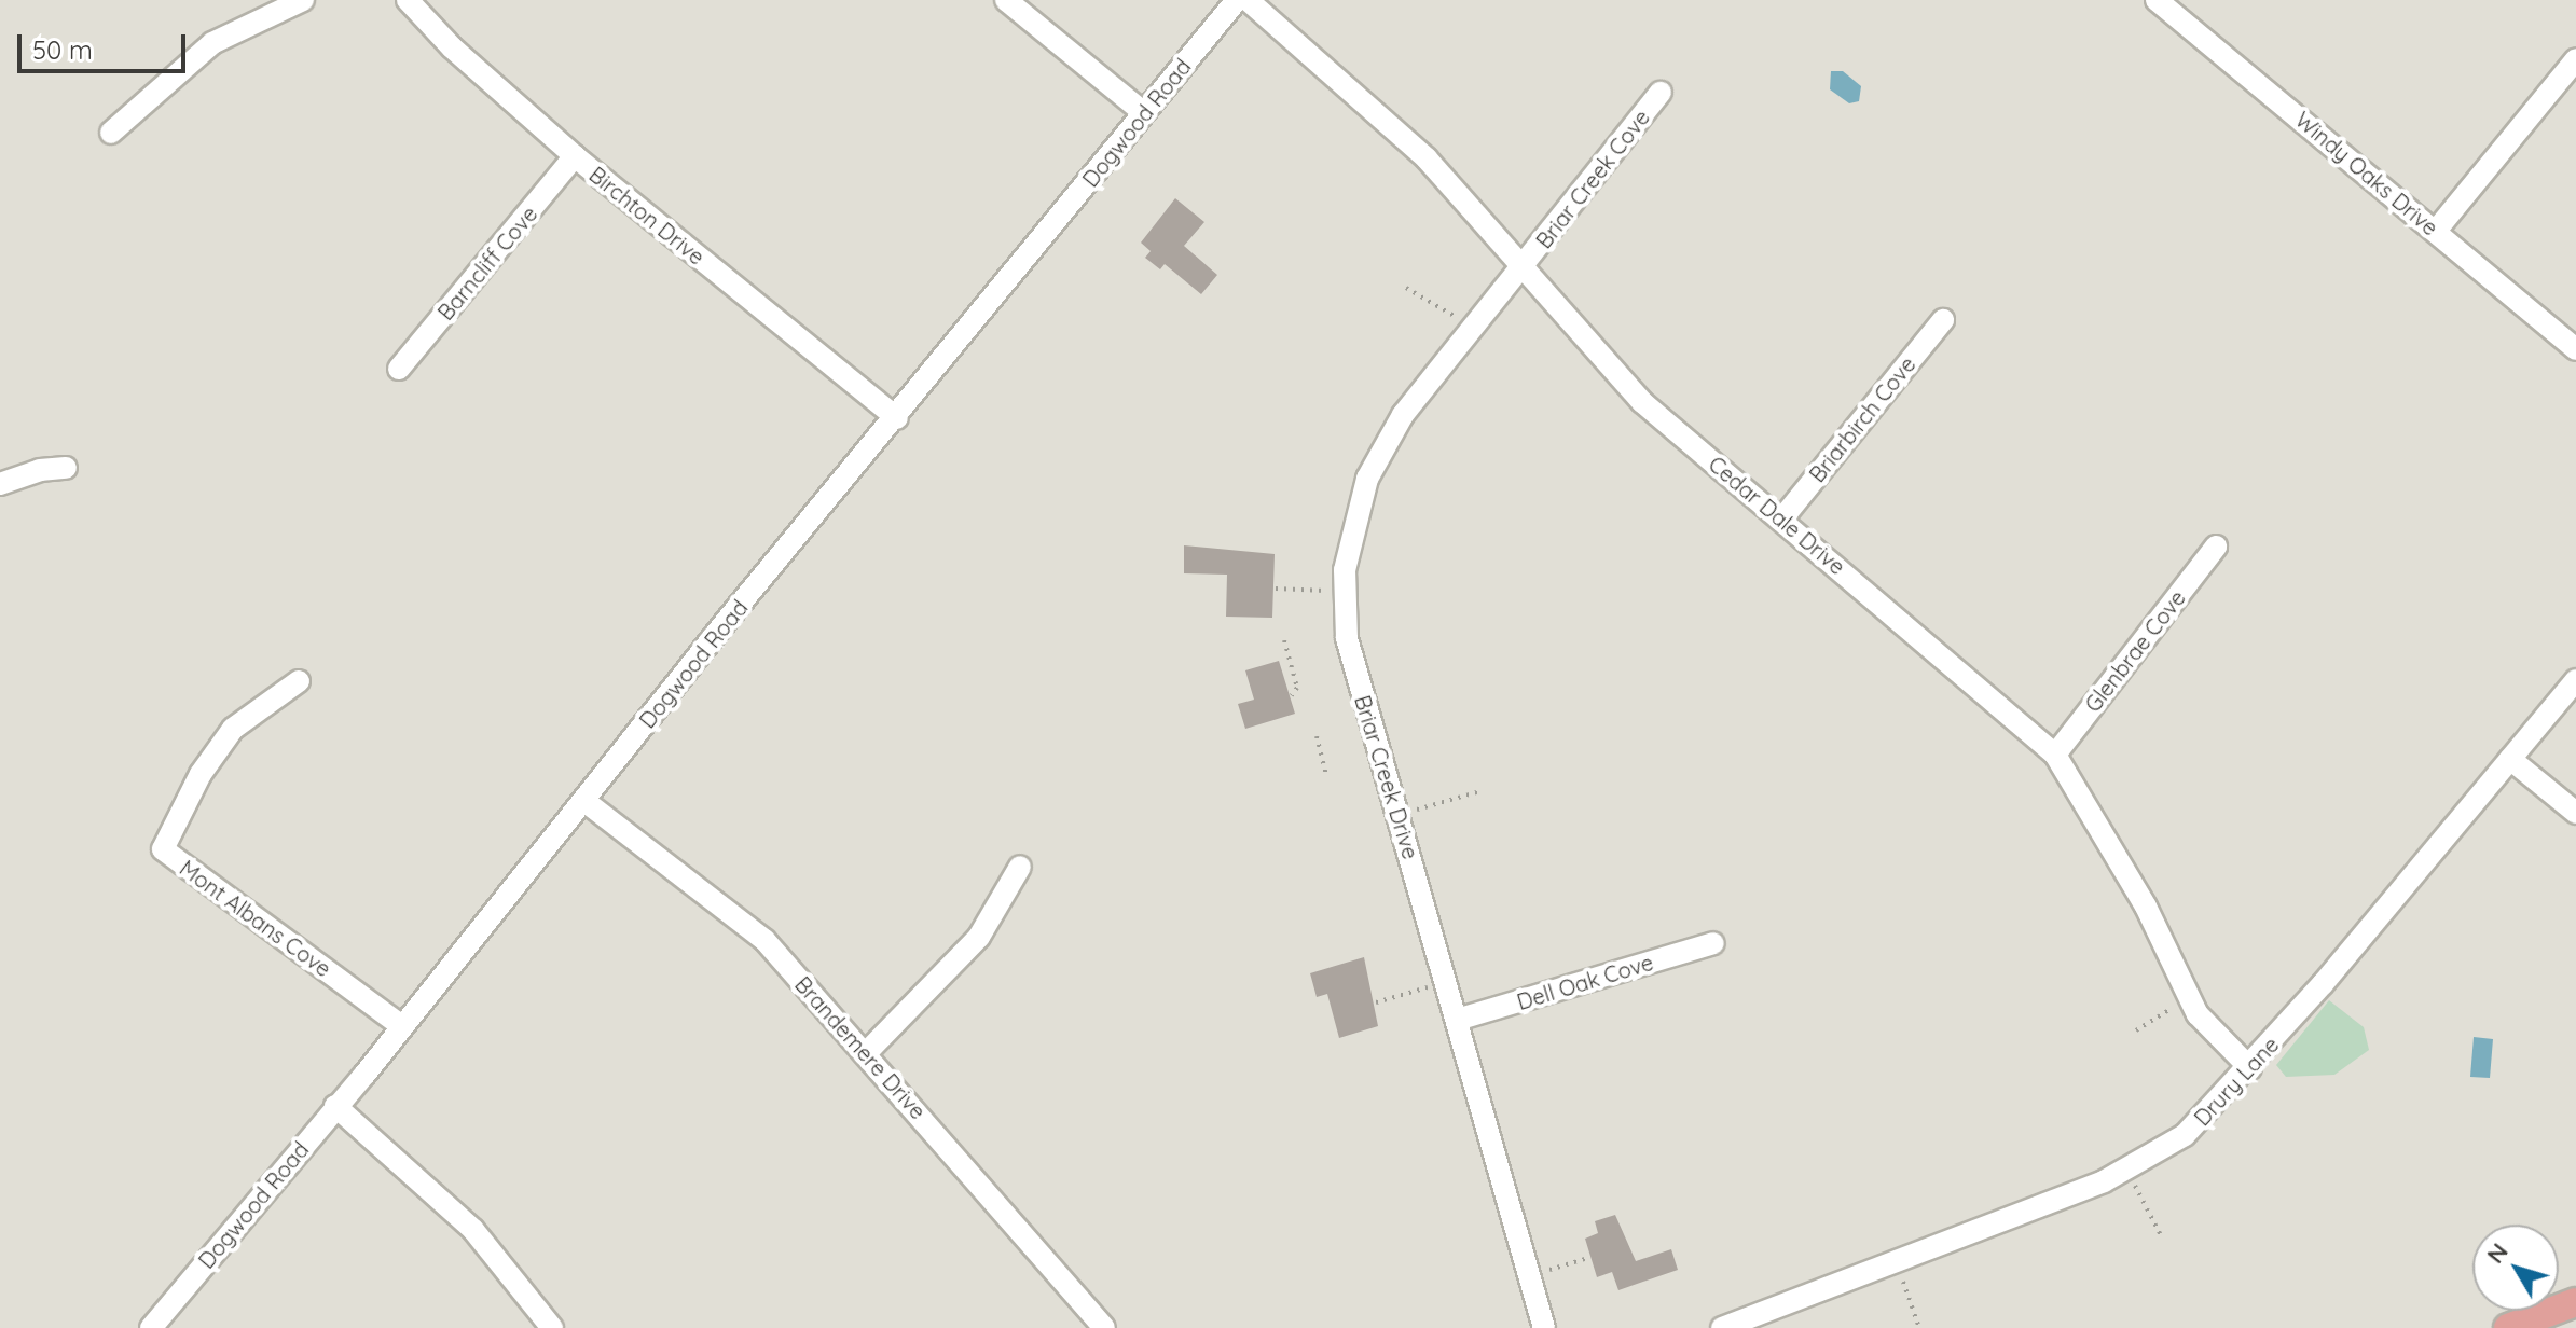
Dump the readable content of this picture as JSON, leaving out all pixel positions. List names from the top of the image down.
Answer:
{
  "streets": {
    "street": [
      "Dogwood Road",
      "Windy Oaks Drive",
      "Briar Creek Cove",
      "Birchton Drive",
      "Barncliff Cove",
      "Briarbirch Cove",
      "Cedar Dale Drive",
      "Glenbrae Cove",
      "Briar Creek Drive",
      "Mont Albans Cove",
      "Dell Oak Cove",
      "Brandemere Drive",
      "Drury Lane"
    ]
  },
  "crossings": [
    ["Dogwood Road", "Birchton Drive"],
    ["Dogwood Road", "Mont Albans Cove"],
    ["Dogwood Road", "Brandemere Drive"],
    ["Briar Creek Cove", "Cedar Dale Drive"],
    ["Briar Creek Cove", "Briar Creek Drive"],
    ["Birchton Drive", "Barncliff Cove"],
    ["Briarbirch Cove", "Cedar Dale Drive"],
    ["Cedar Dale Drive", "Glenbrae Cove"],
    ["Cedar Dale Drive", "Briar Creek Drive"],
    ["Cedar Dale Drive", "Drury Lane"],
    ["Briar Creek Drive", "Dell Oak Cove"]
  ],
  "scale_bar": "50 m",
  "north": "top left"
}
